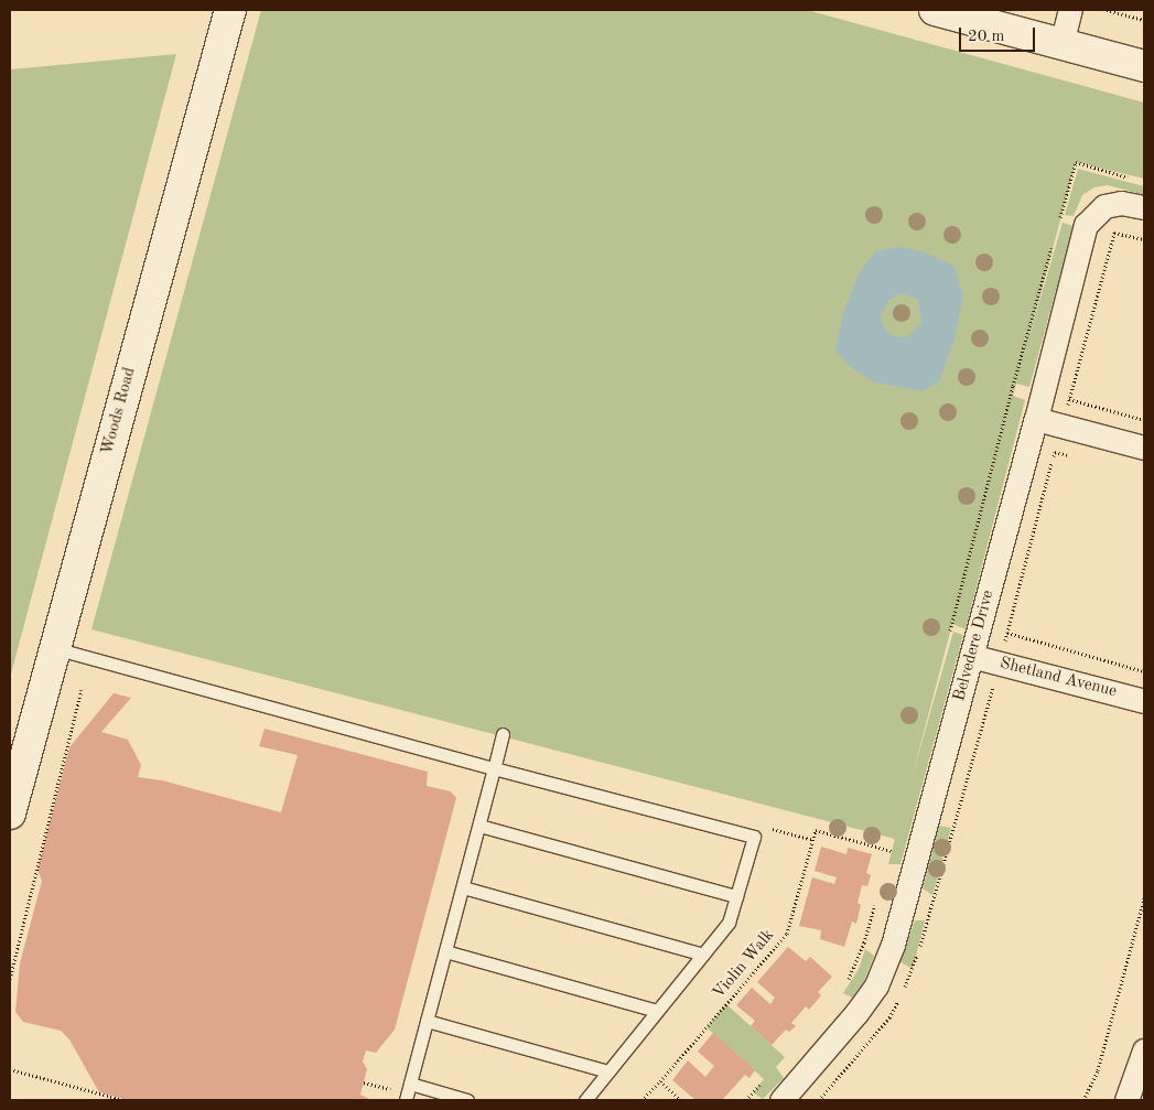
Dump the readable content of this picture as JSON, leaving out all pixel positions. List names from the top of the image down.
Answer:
{
  "streets": {
    "street": ["Woods Road", "Belvedere Drive", "Shetland Avenue"],
    "path": ["Violin Walk"]
  },
  "crossings": [
    ["Belvedere Drive", "Shetland Avenue"]
  ],
  "scale_bar": "20 m"
}
